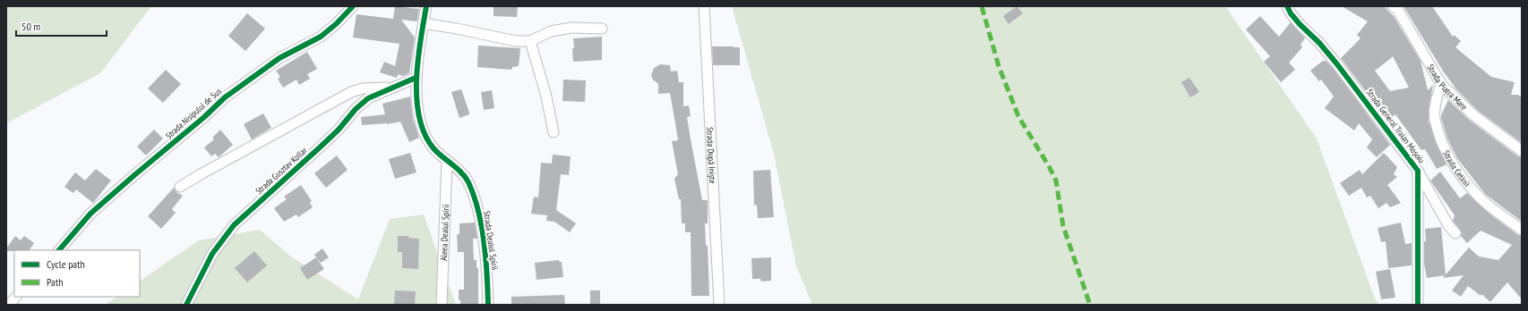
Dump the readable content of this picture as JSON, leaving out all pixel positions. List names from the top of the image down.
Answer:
{
  "streets": {
    "street": [
      "Strada Piatra Mare",
      "Strada Nisipului de Sus",
      "Strada General Traian Moșoiu",
      "Strada După Iniște",
      "Strada Cetinii",
      "Strada Gusztav Kollar",
      "Aleea Dealul Spirii",
      "Strada Dealul Spirii"
    ]
  },
  "crossings": [
    ["Strada Piatra Mare", "Strada Cetinii"],
    ["Strada Gusztav Kollar", "Strada Dealul Spirii"],
    ["Aleea Dealul Spirii", "Strada Dealul Spirii"]
  ],
  "legend": ["Cycle path", "Path"],
  "scale_bar": "50 m"
}
